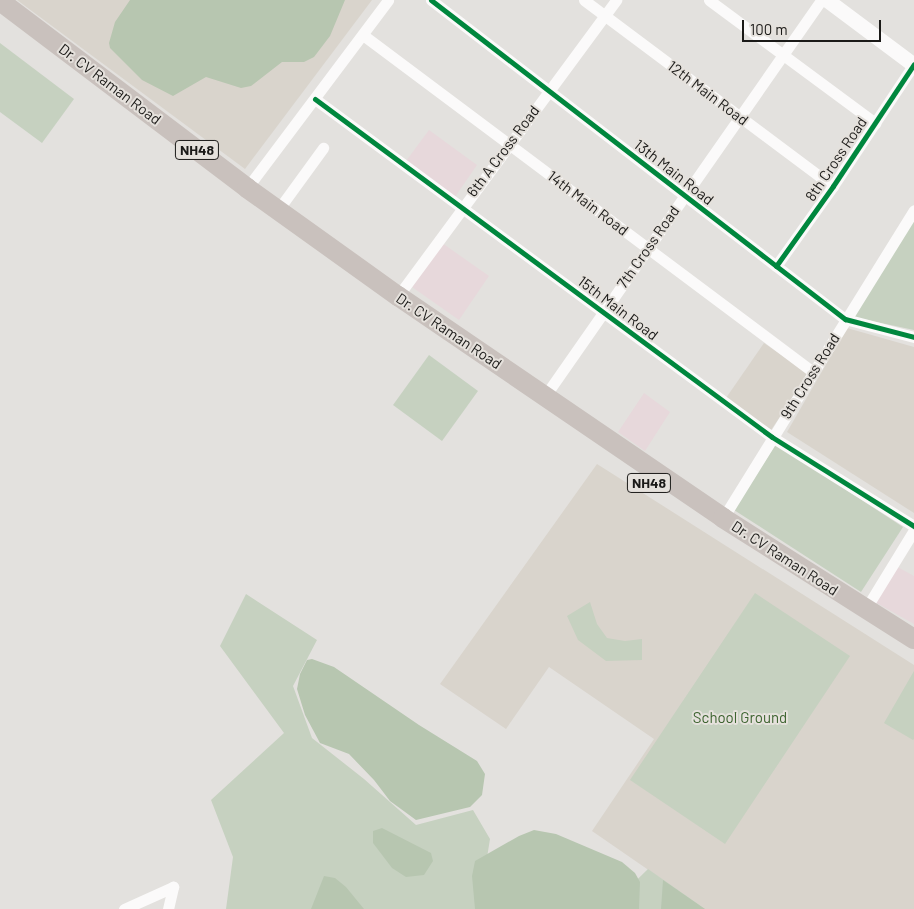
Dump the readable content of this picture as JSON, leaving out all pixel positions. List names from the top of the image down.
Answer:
{
  "streets": {
    "highway": ["Dr. CV Raman Road", "NH48"],
    "street": [
      "12th Main Road",
      "6th A Cross Road",
      "8th Cross Road",
      "13th Main Road",
      "14th Main Road",
      "7th Cross Road",
      "15th Main Road",
      "9th Cross Road"
    ]
  },
  "crossings": [
    ["Dr. CV Raman Road", "6th A Cross Road"],
    ["Dr. CV Raman Road", "7th Cross Road"],
    ["Dr. CV Raman Road", "9th Cross Road"],
    ["12th Main Road", "6th A Cross Road"],
    ["12th Main Road", "8th Cross Road"],
    ["12th Main Road", "7th Cross Road"],
    ["6th A Cross Road", "13th Main Road"],
    ["6th A Cross Road", "14th Main Road"],
    ["6th A Cross Road", "15th Main Road"],
    ["8th Cross Road", "13th Main Road"],
    ["13th Main Road", "7th Cross Road"],
    ["13th Main Road", "9th Cross Road"],
    ["14th Main Road", "7th Cross Road"],
    ["14th Main Road", "9th Cross Road"],
    ["7th Cross Road", "15th Main Road"],
    ["15th Main Road", "9th Cross Road"]
  ],
  "parks": ["School Ground"],
  "scale_bar": "100 m"
}
